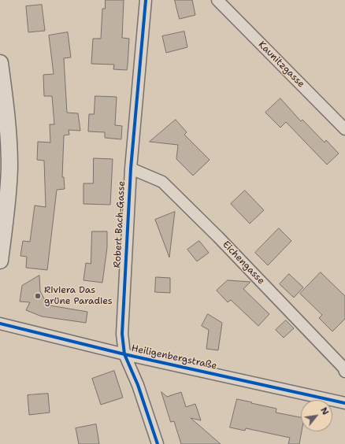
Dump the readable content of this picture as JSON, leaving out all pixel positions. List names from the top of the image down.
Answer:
{
  "streets": {
    "street": [
      "Kaunitzgasse",
      "Robert Bach-Gasse",
      "Eichengasse",
      "Heiligenbergstraße"
    ]
  },
  "crossings": [
    ["Robert Bach-Gasse", "Eichengasse"],
    ["Robert Bach-Gasse", "Heiligenbergstraße"]
  ],
  "places": ["Riviera Das grüne Paradies"],
  "north": "top right"
}
